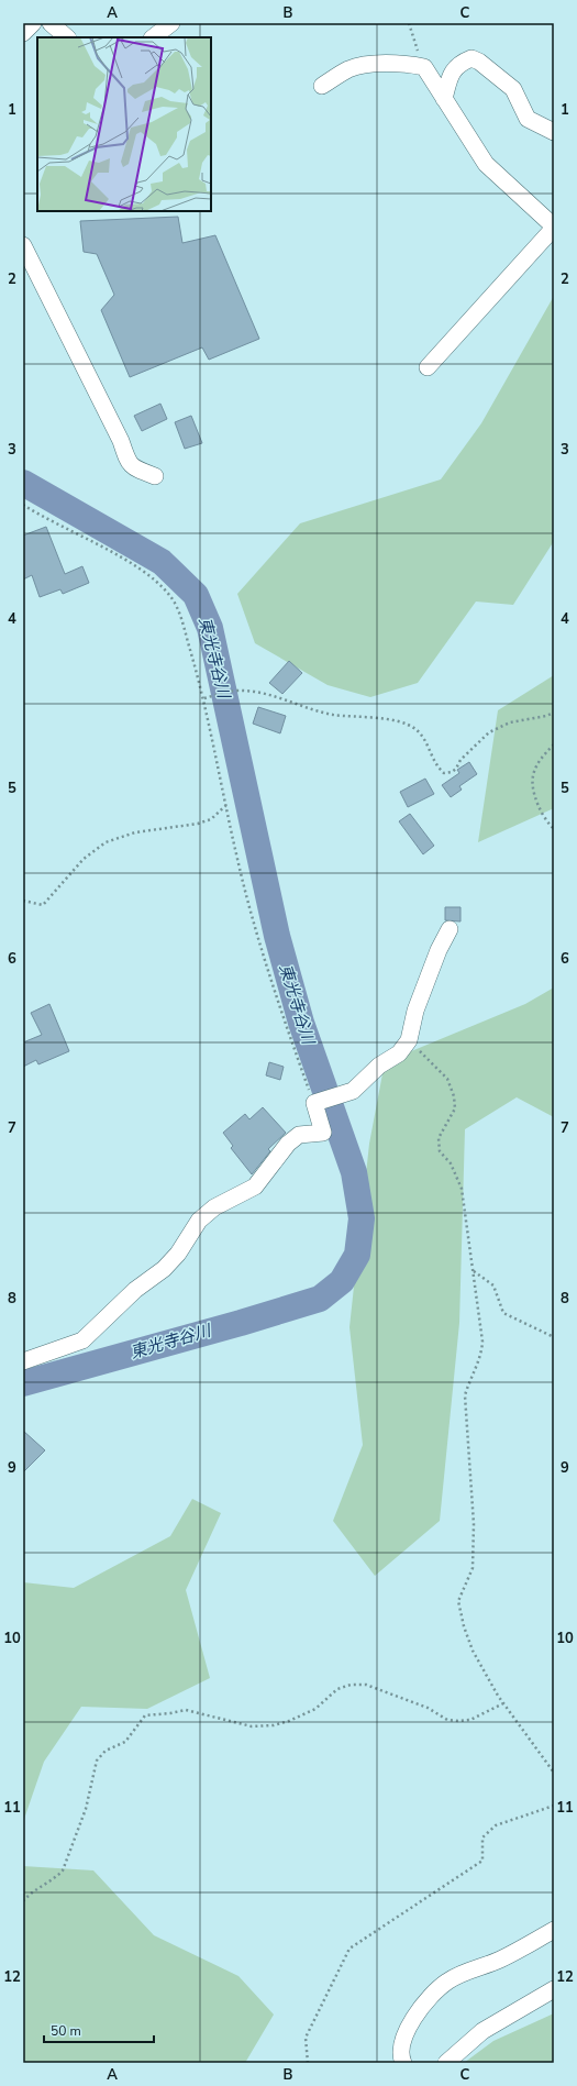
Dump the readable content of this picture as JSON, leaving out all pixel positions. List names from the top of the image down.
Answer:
{
  "water": ["東光寺谷川"],
  "scale_bar": "50 m",
  "grid": {
    "columns": ["A", "B", "C"],
    "rows": [
      "1",
      "2",
      "3",
      "4",
      "5",
      "6",
      "7",
      "8",
      "9",
      "10",
      "11",
      "12"
    ]
  }
}
